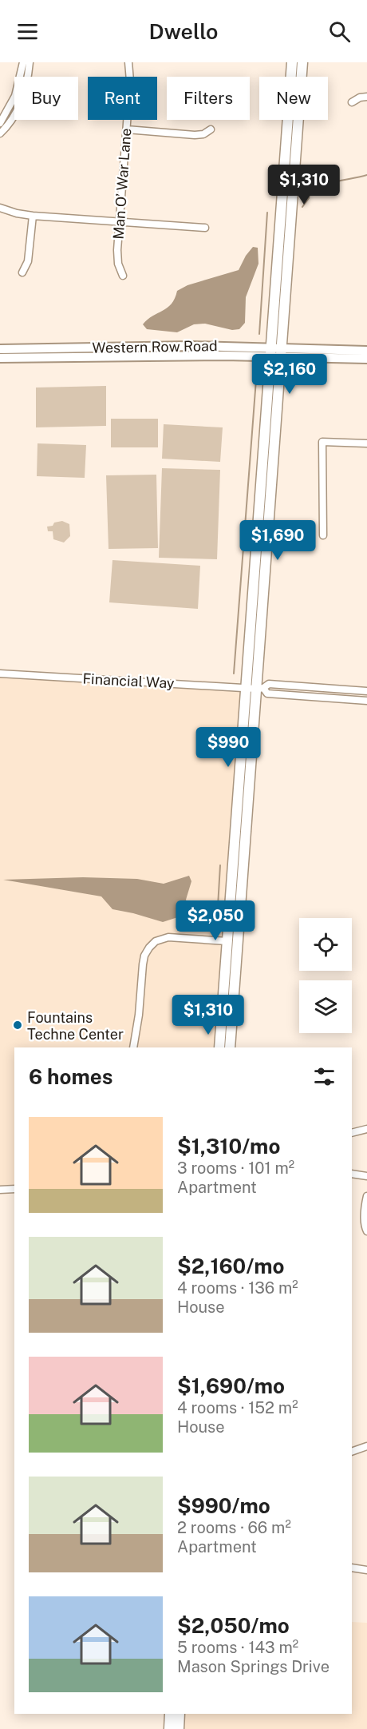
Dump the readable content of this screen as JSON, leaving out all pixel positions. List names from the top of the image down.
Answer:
{
  "streets": {
    "street": ["Man O’ War Lane", "Western Row Road", "Financial Way"]
  },
  "places": ["Fountains Techne Center"],
  "page": {
    "header": "Dwello",
    "chip": [
      "Buy",
      "Rent",
      "Filters",
      "New"
    ],
    "price": [
      "$1,310",
      "$2,160",
      "$1,690",
      "$990",
      "$2,050",
      "$1,310"
    ],
    "heading": "6 homes",
    "list": [
      {
        "name": "$1,310/mo",
        "note": "3 rooms · 101 m² · Apartment"
      },
      {
        "name": "$2,160/mo",
        "note": "4 rooms · 136 m² · House"
      },
      {
        "name": "$1,690/mo",
        "note": "4 rooms · 152 m² · House"
      },
      {
        "name": "$990/mo",
        "note": "2 rooms · 66 m² · Apartment"
      },
      {
        "name": "$2,050/mo",
        "note": "5 rooms · 143 m² · Mason Springs Drive"
      }
    ]
  }
}
